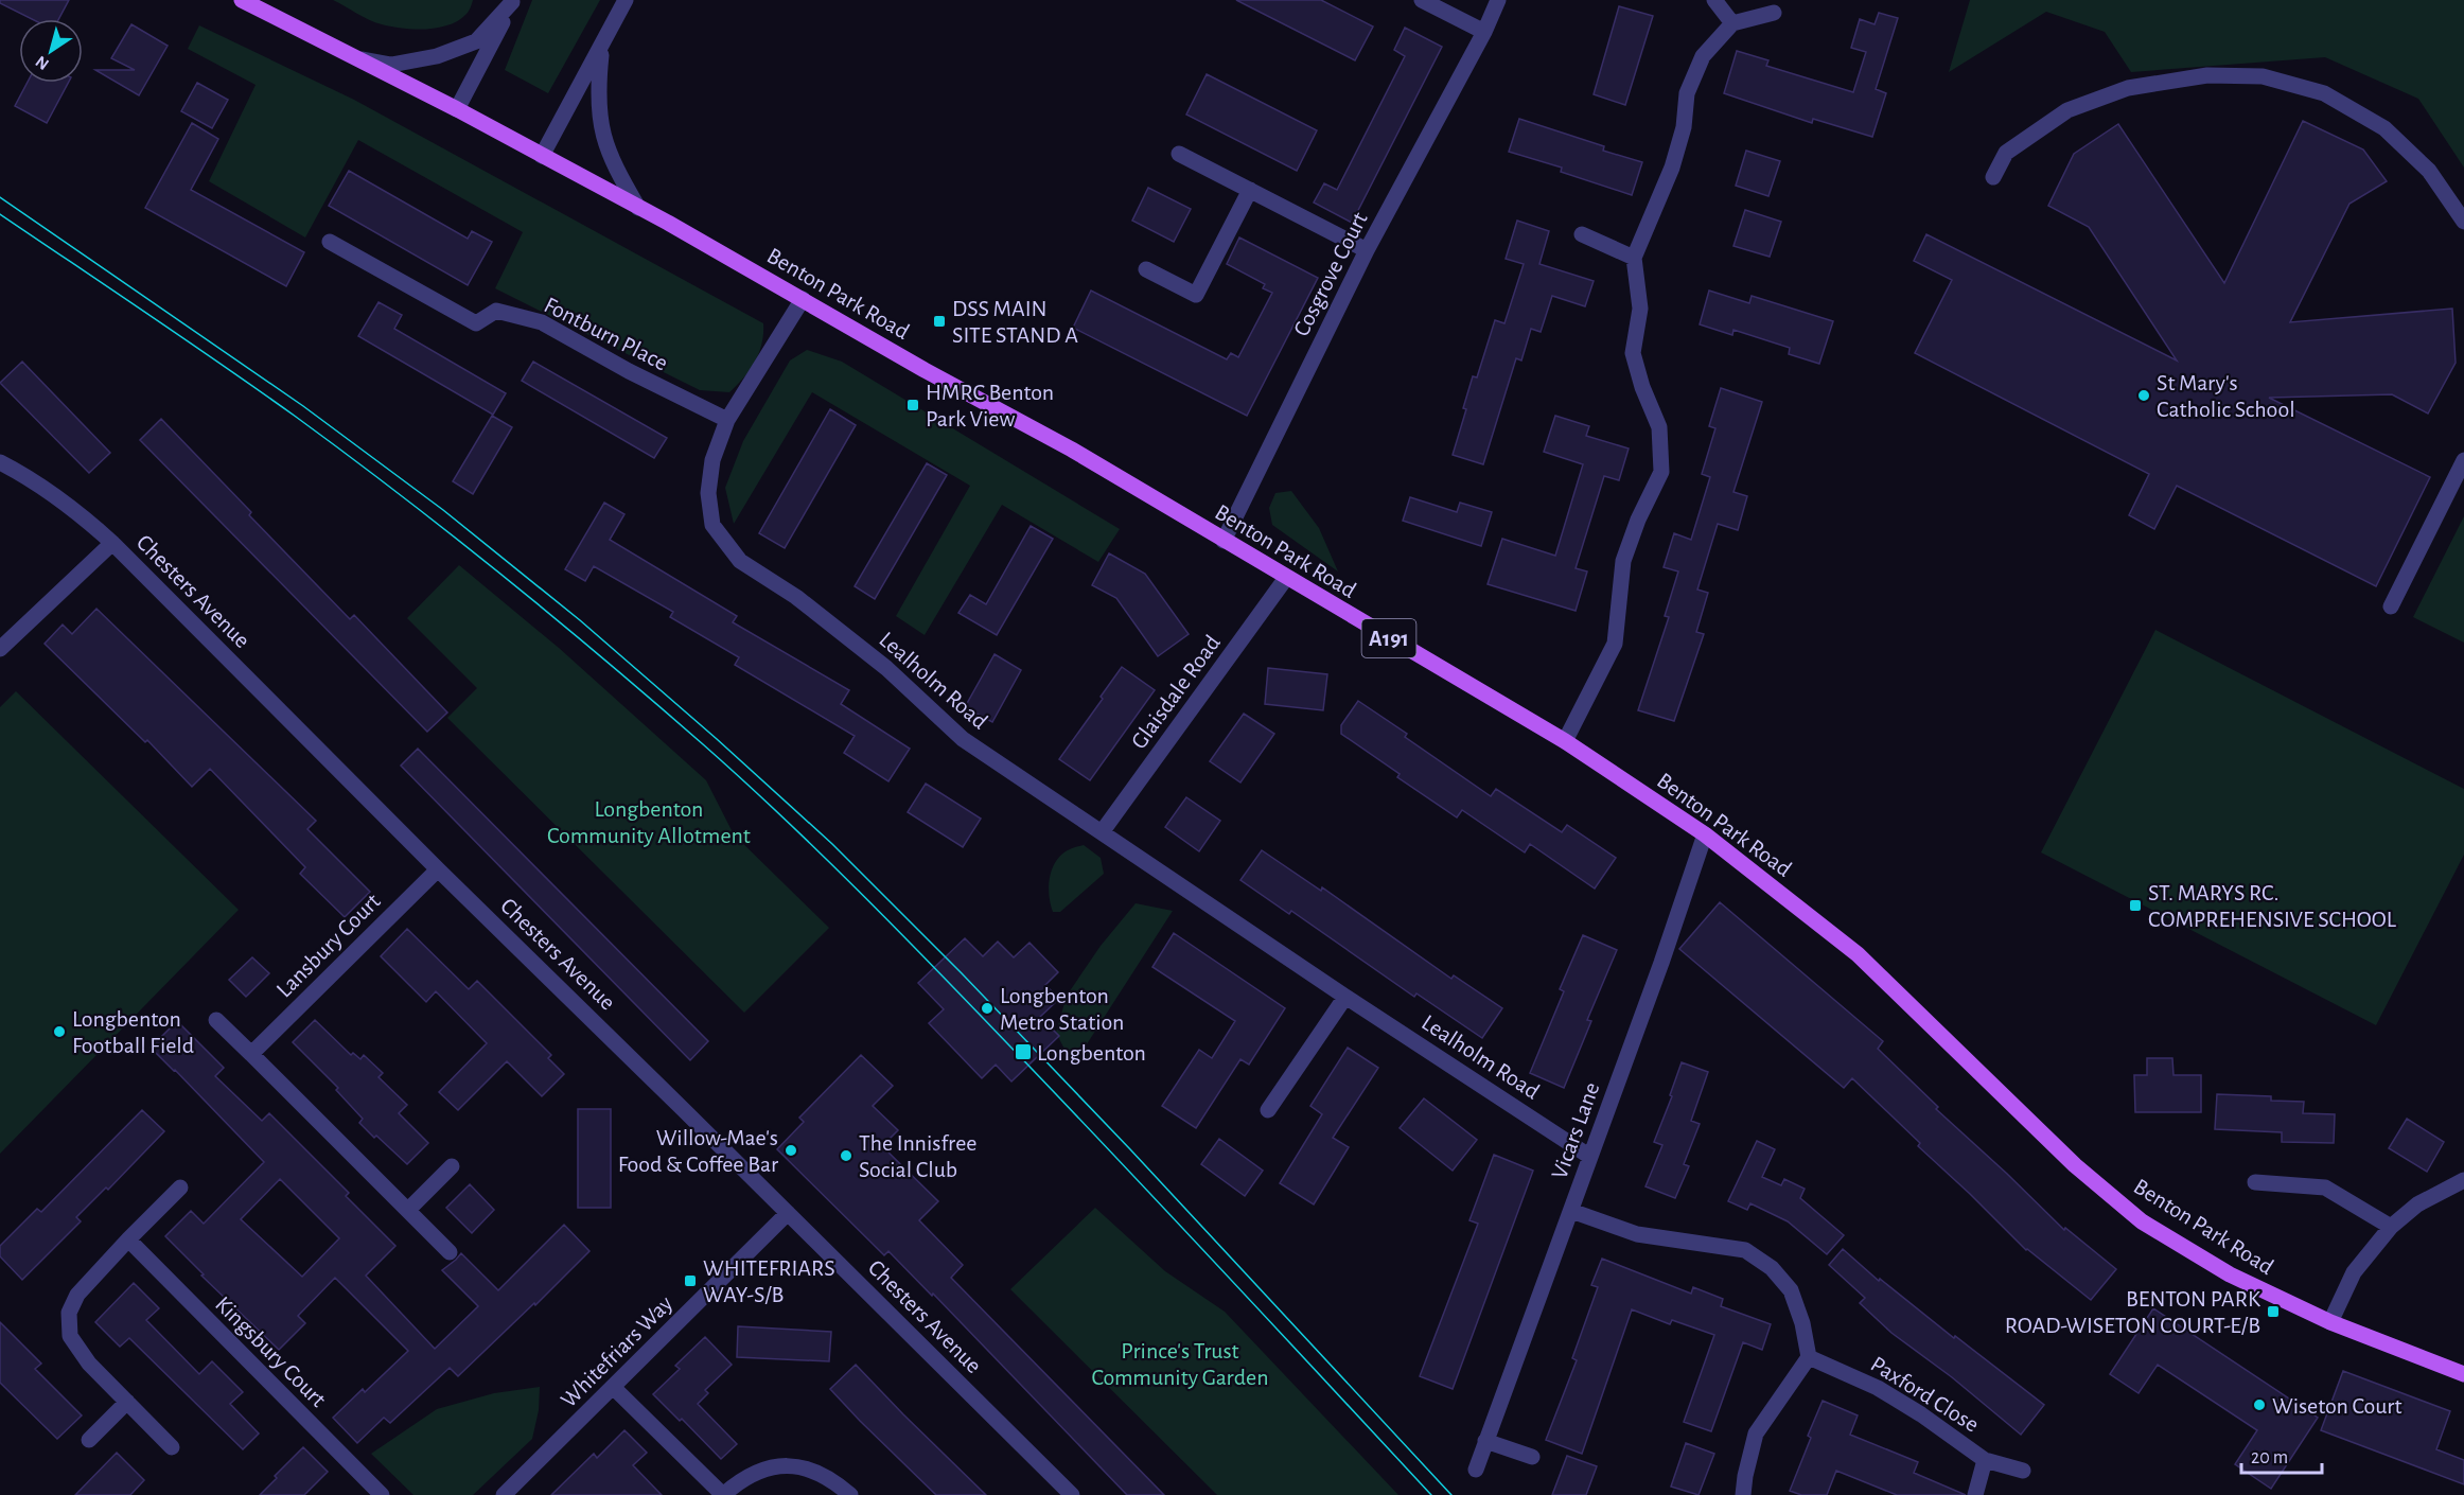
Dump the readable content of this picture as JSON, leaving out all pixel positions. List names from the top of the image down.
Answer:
{
  "streets": {
    "main road": ["Benton Park Road", "A191"],
    "street": [
      "Cosgrove Court",
      "Fontburn Place",
      "Chesters Avenue",
      "Lealholm Road",
      "Glaisdale Road",
      "Lansbury Court",
      "Vicars Lane",
      "Kingsbury Court",
      "Whitefriars Way",
      "Paxford Close"
    ]
  },
  "crossings": [
    ["Cosgrove Court", "Benton Park Road"],
    ["Benton Park Road", "Lealholm Road"],
    ["Benton Park Road", "Glaisdale Road"],
    ["Benton Park Road", "Vicars Lane"],
    ["Fontburn Place", "Lealholm Road"],
    ["Chesters Avenue", "Lansbury Court"],
    ["Chesters Avenue", "Whitefriars Way"],
    ["Lealholm Road", "Glaisdale Road"],
    ["Lealholm Road", "Vicars Lane"]
  ],
  "parks": ["Longbenton Community Allotment", "Prince's Trust Community Garden"],
  "places": {
    "transit": [
      "DSS MAIN SITE STAND A",
      "HMRC Benton Park View",
      "ST. MARYS RC. COMPREHENSIVE SCHOOL",
      "Longbenton",
      "WHITEFRIARS WAY-S/B",
      "BENTON PARK ROAD-WISETON COURT-E/B"
    ],
    "other": [
      "St Mary's Catholic School",
      "Longbenton Metro Station",
      "Longbenton Football Field",
      "Willow-Mae's Food & Coffee Bar",
      "The Innisfree Social Club",
      "Wiseton Court"
    ]
  },
  "scale_bar": "20 m",
  "north": "bottom left"
}
